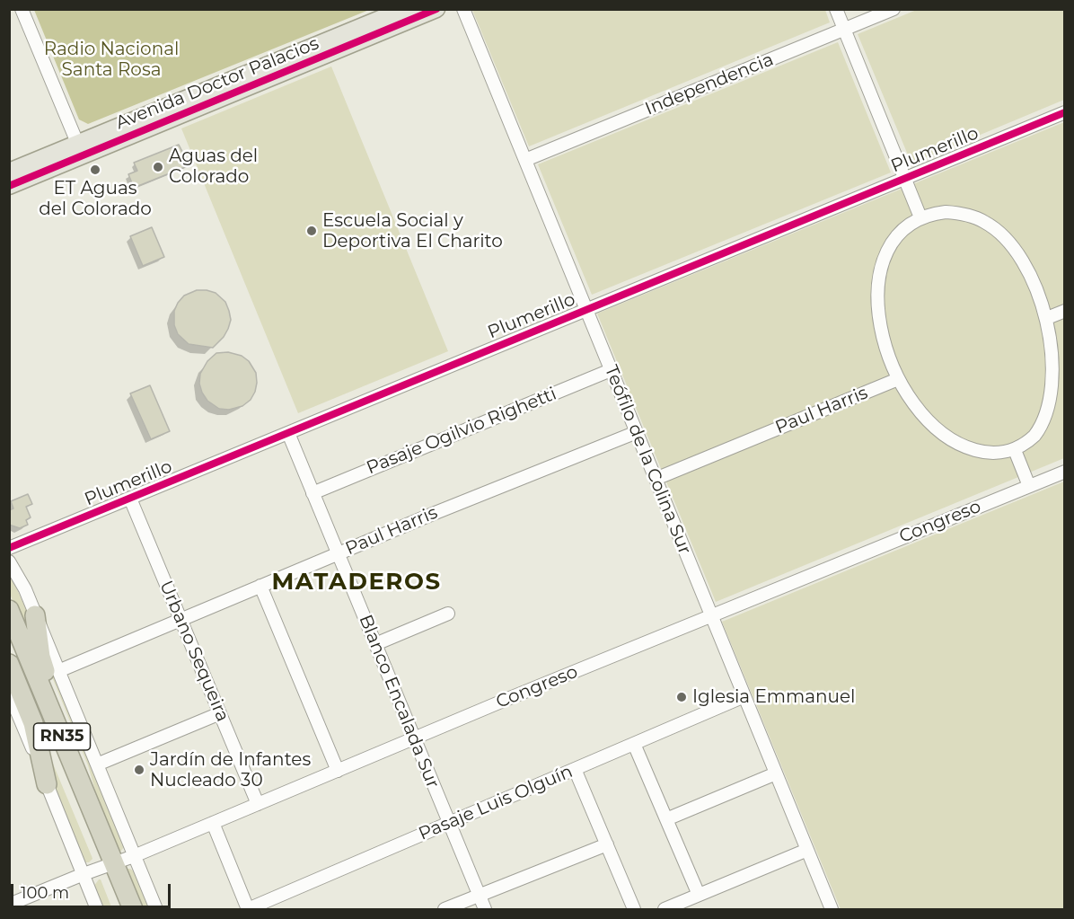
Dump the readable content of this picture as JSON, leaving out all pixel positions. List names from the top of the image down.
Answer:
{
  "streets": {
    "highway": ["RN35"],
    "main road": ["Avenida Doctor Palacios"],
    "street": [
      "Independencia",
      "Plumerillo",
      "Paul Harris",
      "Pasaje Ogilvio Righetti",
      "Teófilo de la Colina Sur",
      "Congreso",
      "Urbano Sequeira",
      "Blanco Encalada Sur",
      "Pasaje Luis Olguín"
    ]
  },
  "crossings": [
    ["Independencia", "Teófilo de la Colina Sur"],
    ["Plumerillo", "Teófilo de la Colina Sur"],
    ["Plumerillo", "Urbano Sequeira"],
    ["Plumerillo", "Blanco Encalada Sur"],
    ["Paul Harris", "Teófilo de la Colina Sur"],
    ["Paul Harris", "Urbano Sequeira"],
    ["Paul Harris", "Blanco Encalada Sur"],
    ["Pasaje Ogilvio Righetti", "Teófilo de la Colina Sur"],
    ["Pasaje Ogilvio Righetti", "Blanco Encalada Sur"],
    ["Teófilo de la Colina Sur", "Congreso"],
    ["Teófilo de la Colina Sur", "Pasaje Luis Olguín"],
    ["Congreso", "Urbano Sequeira"],
    ["Congreso", "Blanco Encalada Sur"],
    ["Congreso", "RN35"],
    ["Blanco Encalada Sur", "Pasaje Luis Olguín"]
  ],
  "districts": ["MATADEROS"],
  "parks": ["Radio Nacional Santa Rosa"],
  "places": [
    "Aguas del Colorado",
    "ET Aguas del Colorado",
    "Escuela Social y Deportiva El Charito",
    "Iglesia Emmanuel",
    "Jardín de Infantes Nucleado 30"
  ],
  "scale_bar": "100 m"
}
